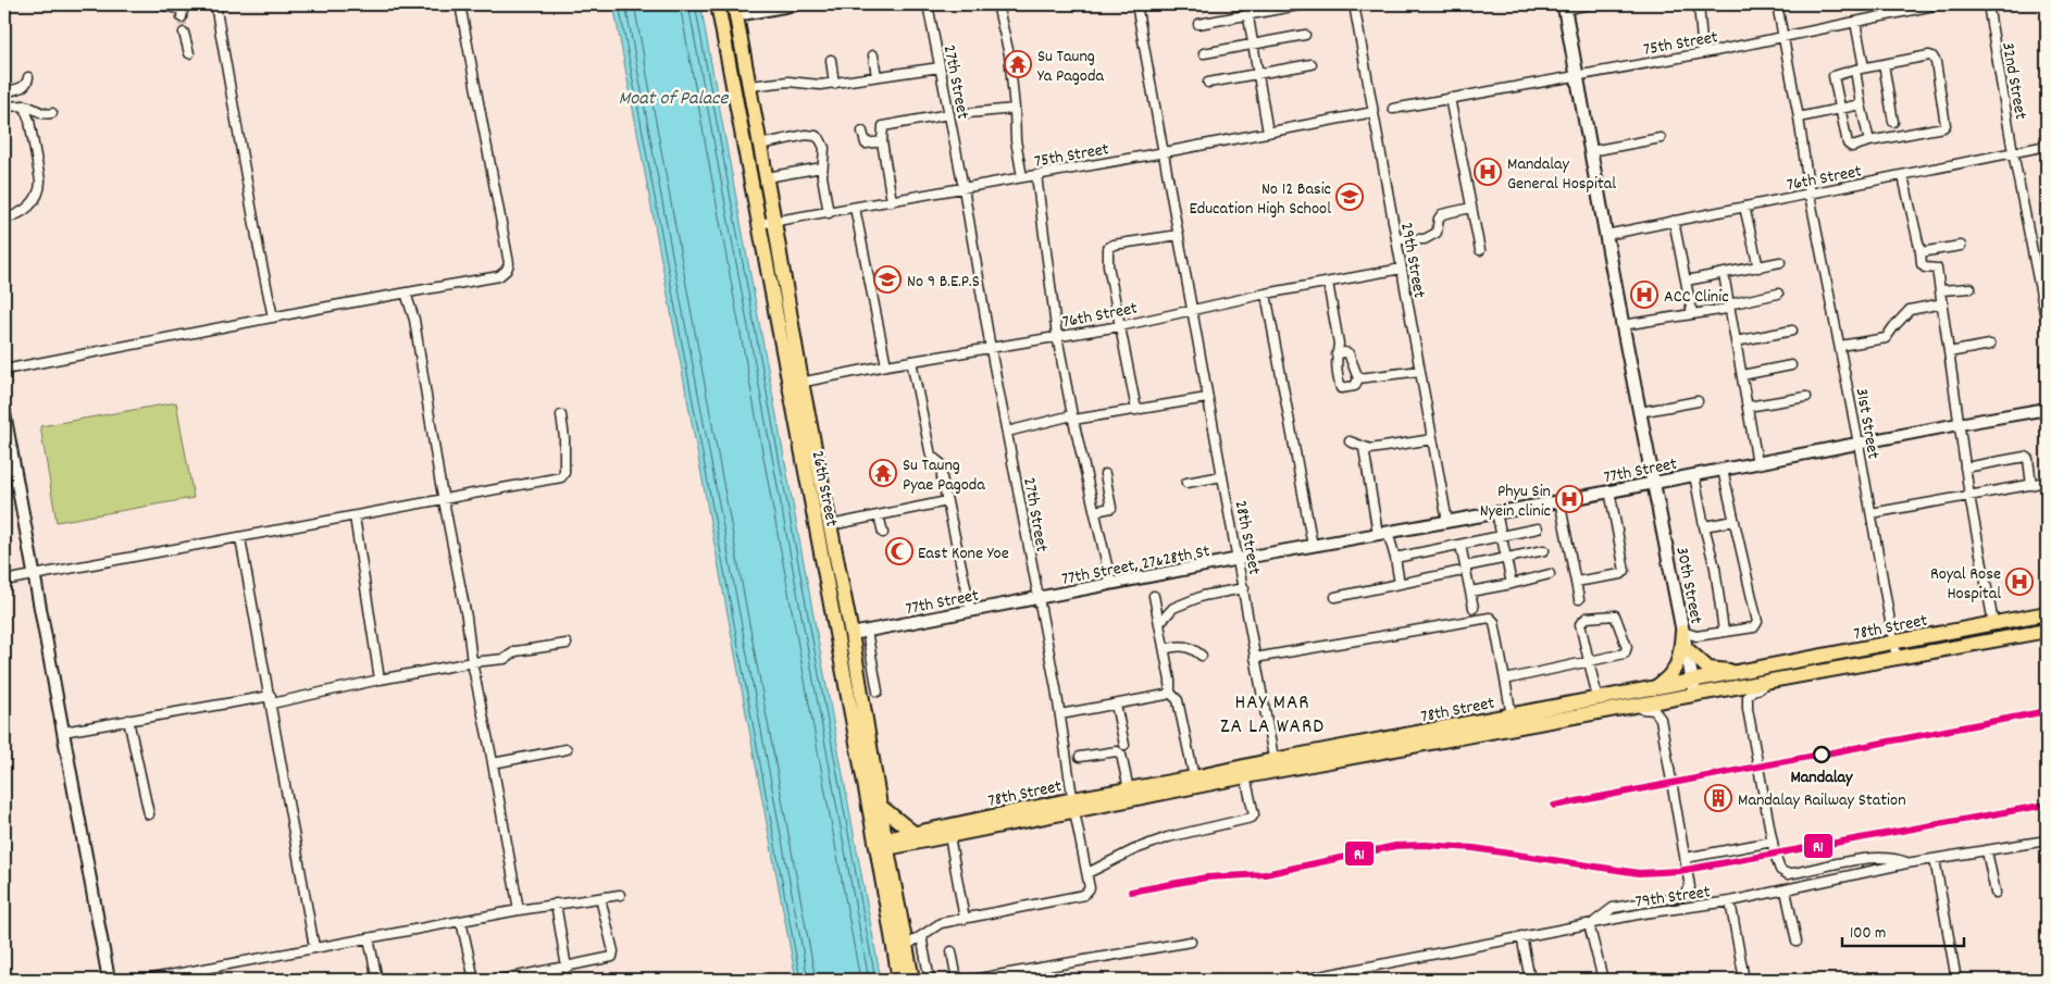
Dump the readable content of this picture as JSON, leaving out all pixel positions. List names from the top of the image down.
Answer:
{
  "streets": {
    "main road": ["26th Street", "30th Street", "78th Street"],
    "street": [
      "75th Street",
      "32nd Street",
      "27th Street",
      "76th Street",
      "29th Street",
      "31st Street",
      "77th Street",
      "28th Street",
      "77th Street, 27&28th St",
      "79th Street"
    ]
  },
  "crossings": [
    ["75th Street", "27th Street"],
    ["75th Street", "29th Street"],
    ["75th Street", "31st Street"],
    ["75th Street", "26th Street"],
    ["75th Street", "28th Street"],
    ["75th Street", "30th Street"],
    ["32nd Street", "76th Street"],
    ["27th Street", "76th Street"],
    ["27th Street", "77th Street"],
    ["27th Street", "26th Street"],
    ["27th Street", "77th Street, 27&28th St"],
    ["27th Street", "78th Street"],
    ["76th Street", "29th Street"],
    ["76th Street", "31st Street"],
    ["76th Street", "26th Street"],
    ["76th Street", "28th Street"],
    ["76th Street", "30th Street"],
    ["29th Street", "77th Street"],
    ["31st Street", "77th Street"],
    ["31st Street", "78th Street"],
    ["77th Street", "26th Street"],
    ["77th Street", "28th Street"],
    ["77th Street", "77th Street, 27&28th St"],
    ["77th Street", "30th Street"],
    ["26th Street", "78th Street"],
    ["28th Street", "77th Street, 27&28th St"],
    ["28th Street", "78th Street"],
    ["30th Street", "78th Street"]
  ],
  "districts": ["HAY MAR ZA LA WARD"],
  "water": ["Moat of Palace"],
  "places": {
    "temple": ["Su Taung Ya Pagoda", "Su Taung Pyae Pagoda"],
    "hospital": [
      "Mandalay General Hospital",
      "ACC Clinic",
      "Phyu Sin Nyein clinic",
      "Royal Rose Hospital"
    ],
    "school or university": ["No 12 Basic Education High School", "No 9 B.E.P.S"],
    "mosque": ["East Kone Yoe"],
    "other": ["Mandalay"],
    "building": ["Mandalay Railway Station"]
  },
  "lines": ["transit line R1"],
  "scale_bar": "100 m"
}
